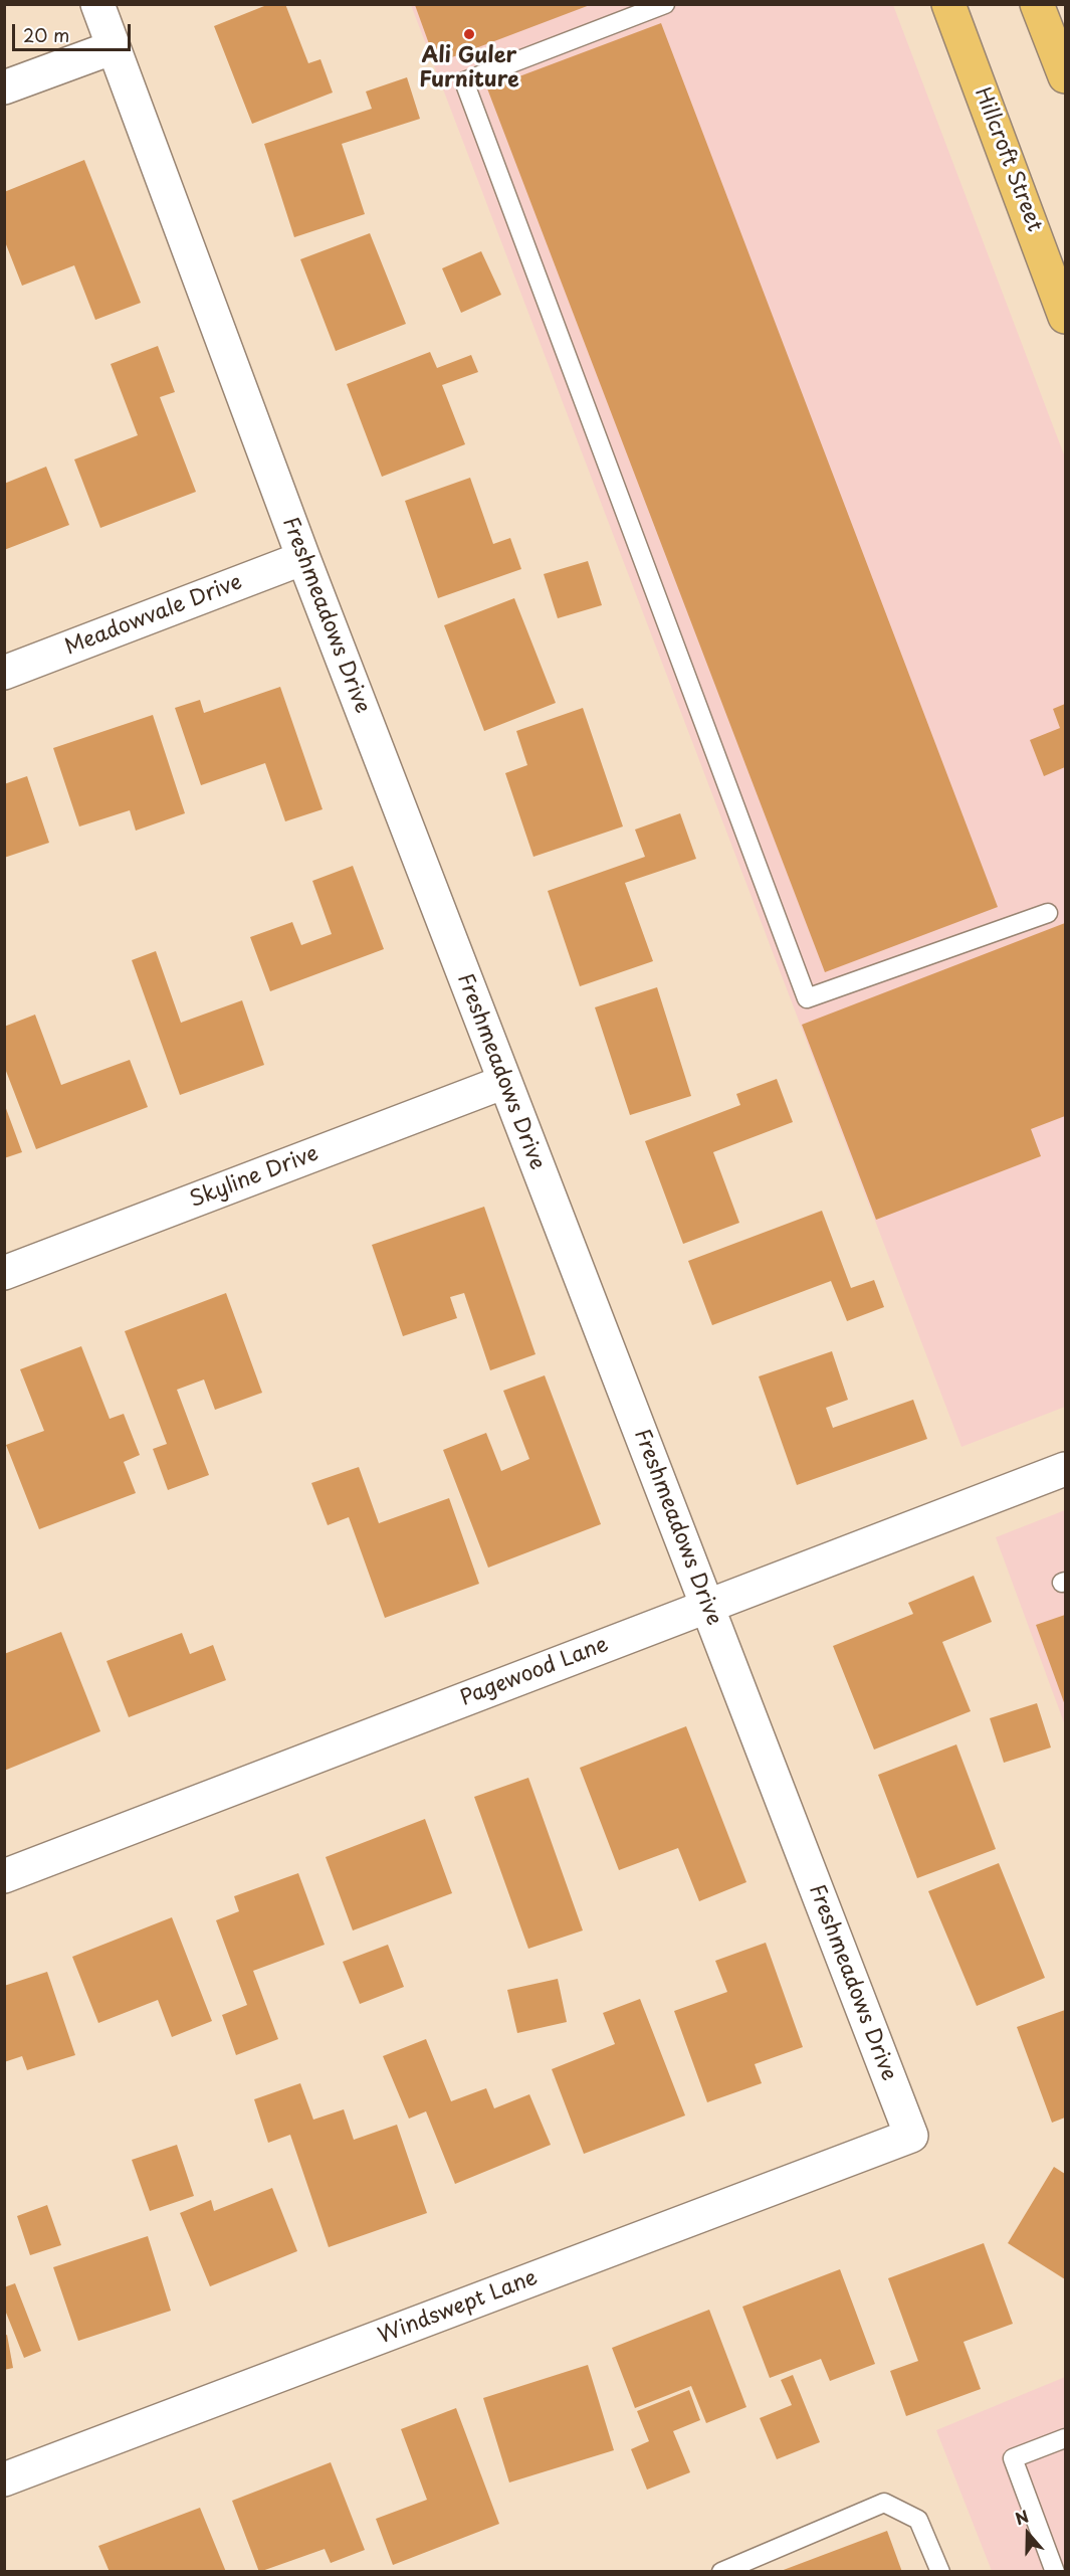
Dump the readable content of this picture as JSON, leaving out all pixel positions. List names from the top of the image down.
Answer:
{
  "streets": {
    "main road": ["Hillcroft Street"],
    "street": [
      "Meadowvale Drive",
      "Freshmeadows Drive",
      "Skyline Drive",
      "Pagewood Lane",
      "Windswept Lane"
    ]
  },
  "crossings": [
    ["Meadowvale Drive", "Freshmeadows Drive"],
    ["Freshmeadows Drive", "Skyline Drive"],
    ["Freshmeadows Drive", "Pagewood Lane"],
    ["Freshmeadows Drive", "Windswept Lane"]
  ],
  "places": ["Ali Guler Furniture"],
  "scale_bar": "20 m",
  "north": "top"
}
